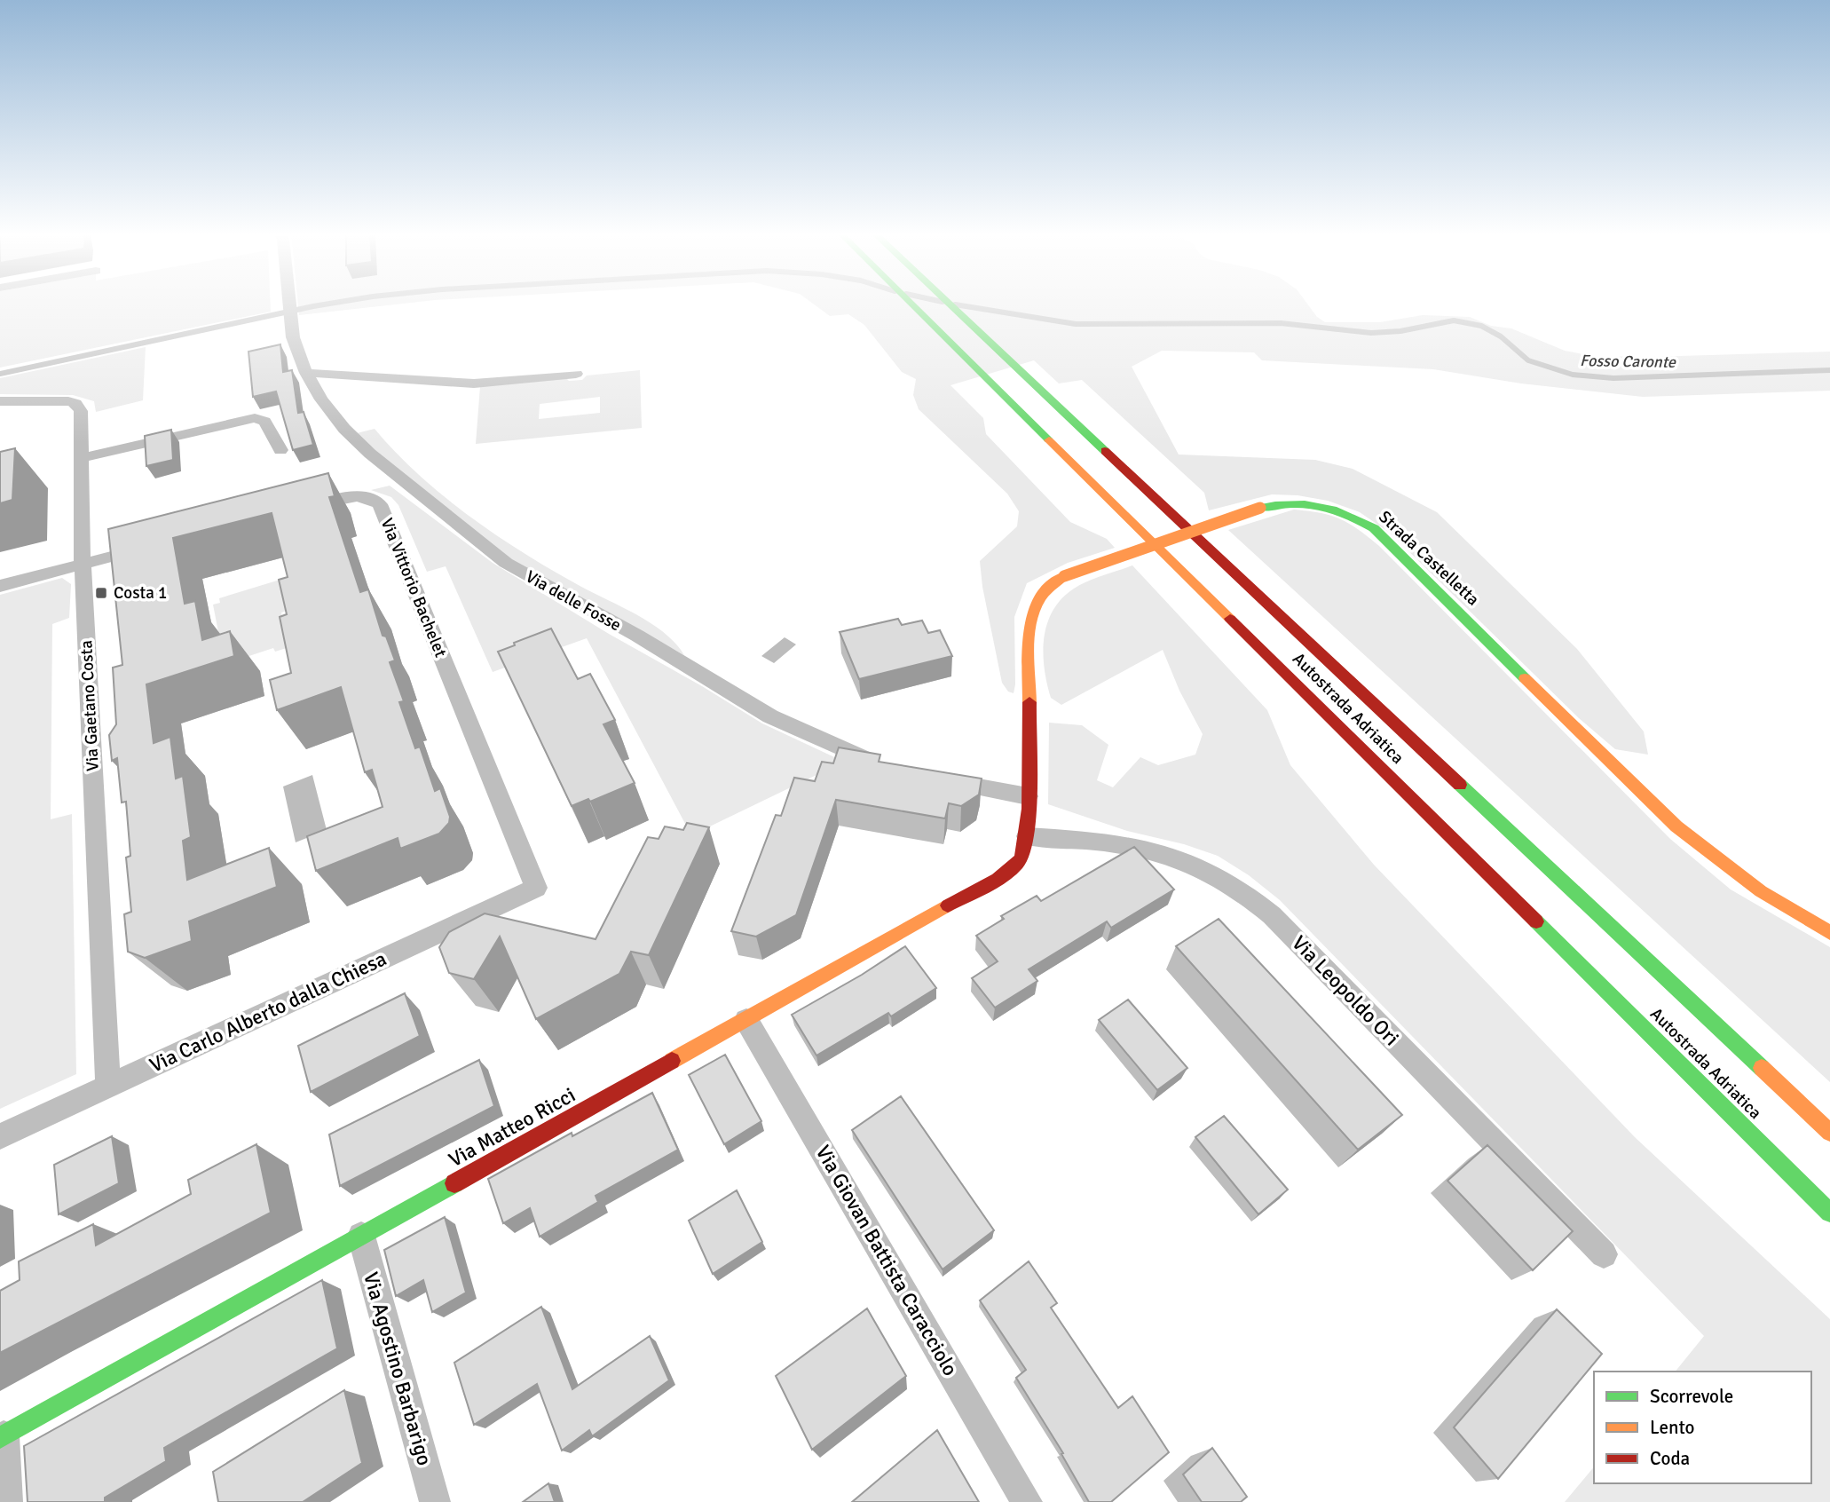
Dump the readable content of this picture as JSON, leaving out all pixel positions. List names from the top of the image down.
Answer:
{
  "streets": {
    "main road": ["Strada Castelletta", "Autostrada Adriatica", "Via Matteo Ricci"],
    "street": [
      "Via Vittorio Bachelet",
      "Via delle Fosse",
      "Via Gaetano Costa",
      "Via Leopoldo Ori",
      "Via Carlo Alberto dalla Chiesa",
      "Via Giovan Battista Caracciolo",
      "Via Agostino Barbarigo"
    ]
  },
  "crossings": [
    ["Strada Castelletta", "Via Leopoldo Ori"],
    ["Strada Castelletta", "Via Matteo Ricci"],
    ["Via Vittorio Bachelet", "Via Carlo Alberto dalla Chiesa"],
    ["Via Gaetano Costa", "Via Carlo Alberto dalla Chiesa"],
    ["Via Leopoldo Ori", "Via Matteo Ricci"],
    ["Via Matteo Ricci", "Via Giovan Battista Caracciolo"],
    ["Via Matteo Ricci", "Via Agostino Barbarigo"]
  ],
  "water": ["Fosso Caronte"],
  "places": {
    "transit": ["Costa 1"]
  },
  "legend": ["Scorrevole", "Lento", "Coda"]
}
